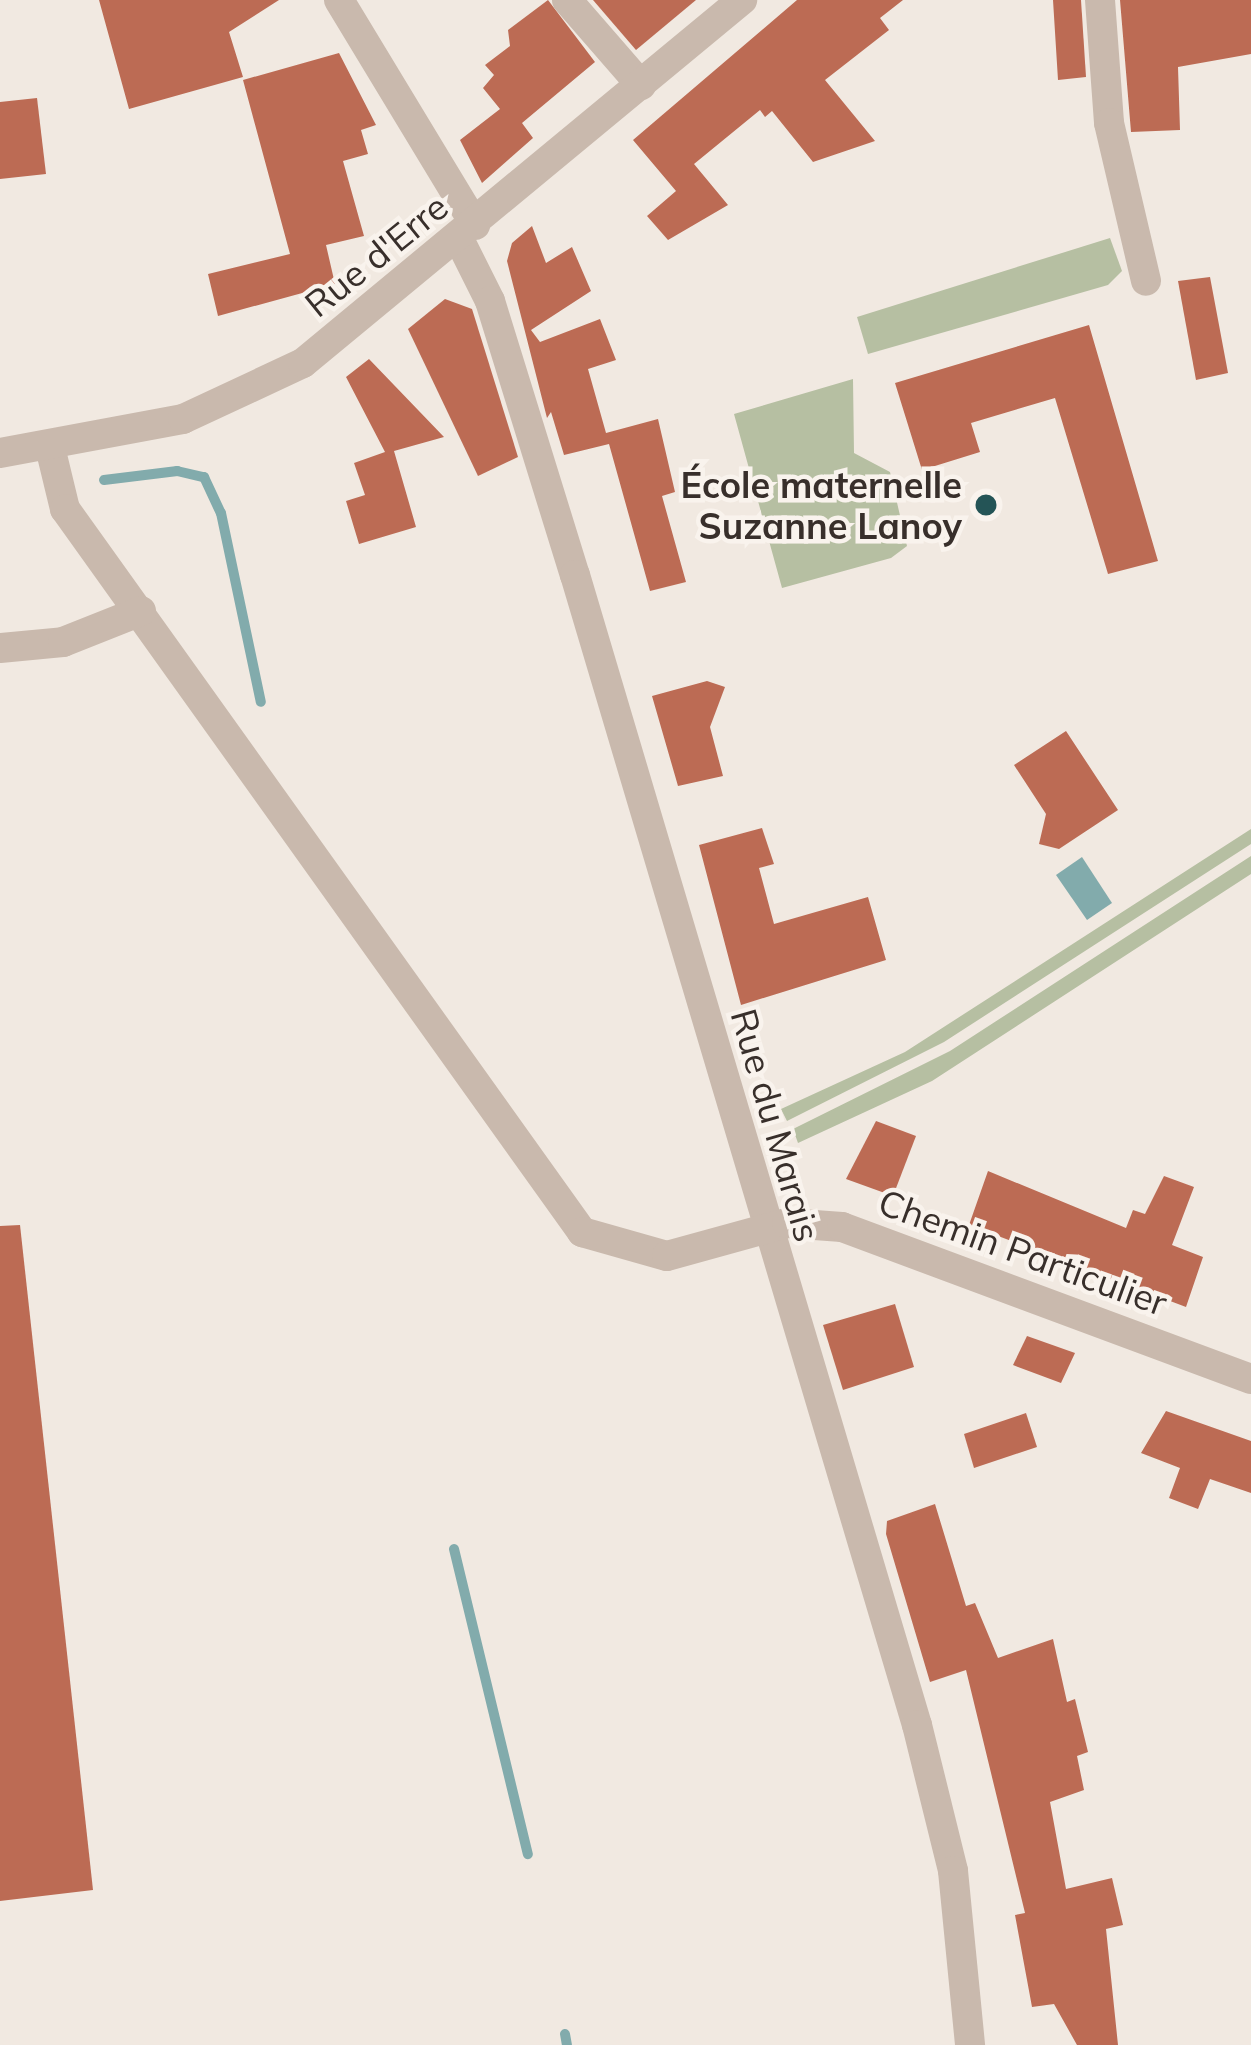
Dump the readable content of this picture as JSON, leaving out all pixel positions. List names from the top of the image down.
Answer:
{
  "streets": {
    "street": ["Rue d'Erre", "Rue du Marais", "Chemin Particulier"]
  },
  "crossings": [
    ["Rue d'Erre", "Rue du Marais"],
    ["Rue d'Erre", "Chemin Particulier"],
    ["Rue du Marais", "Chemin Particulier"]
  ],
  "places": ["École maternelle Suzanne Lanoy"]
}
